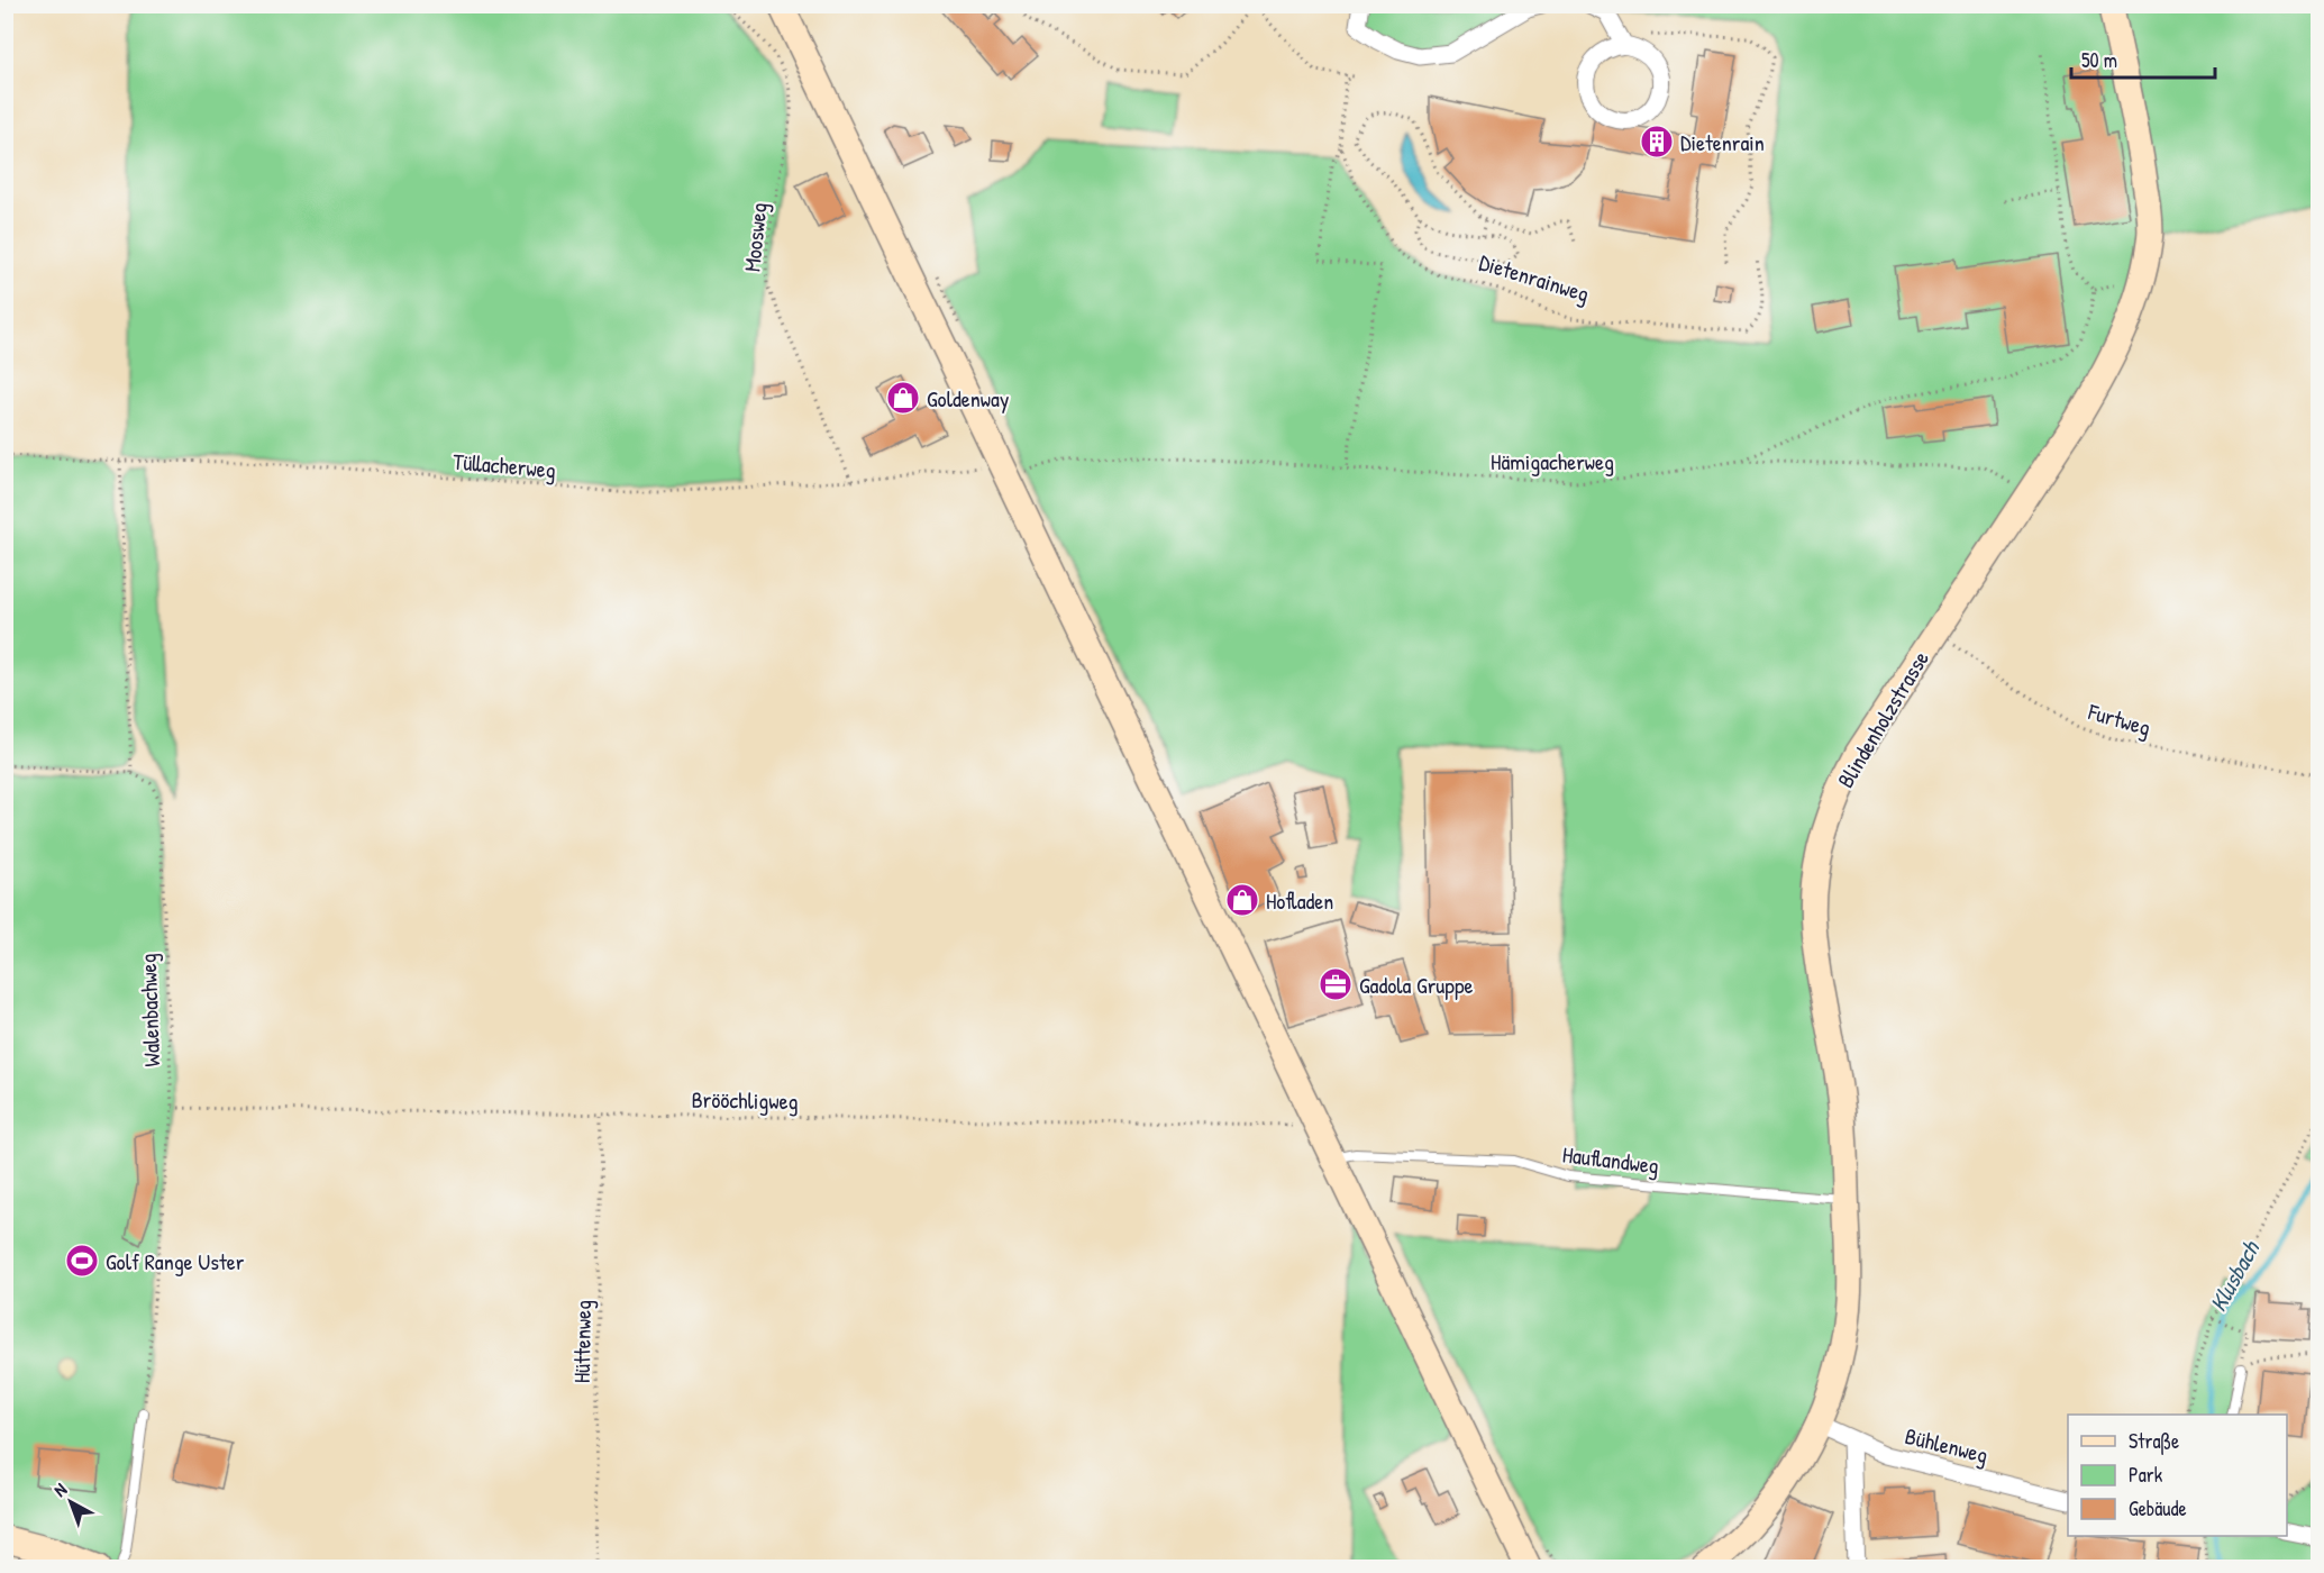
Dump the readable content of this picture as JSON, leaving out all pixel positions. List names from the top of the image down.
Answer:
{
  "streets": {
    "street": ["Blindenholzstrasse", "Bühlenweg"],
    "lane": ["Hauflandweg"],
    "path": [
      "Moosweg",
      "Dietenrainweg",
      "Hämigacherweg",
      "Tüllacherweg",
      "Furtweg",
      "Walenbachweg",
      "Brööchligweg",
      "Hüttenweg"
    ]
  },
  "crossings": [
    ["Moosweg", "Tüllacherweg"],
    ["Hämigacherweg", "Tüllacherweg"],
    ["Hämigacherweg", "Blindenholzstrasse"],
    ["Blindenholzstrasse", "Furtweg"],
    ["Blindenholzstrasse", "Hauflandweg"],
    ["Blindenholzstrasse", "Bühlenweg"],
    ["Walenbachweg", "Brööchligweg"],
    ["Brööchligweg", "Hüttenweg"]
  ],
  "water": ["Klusbach"],
  "places": {
    "building": ["Dietenrain"],
    "shop": ["Goldenway", "Hofladen"],
    "office": ["Gadola Gruppe"],
    "sports": ["Golf Range Uster"]
  },
  "legend": ["Straße", "Park", "Gebäude"],
  "scale_bar": "50 m",
  "north": "top left"
}
